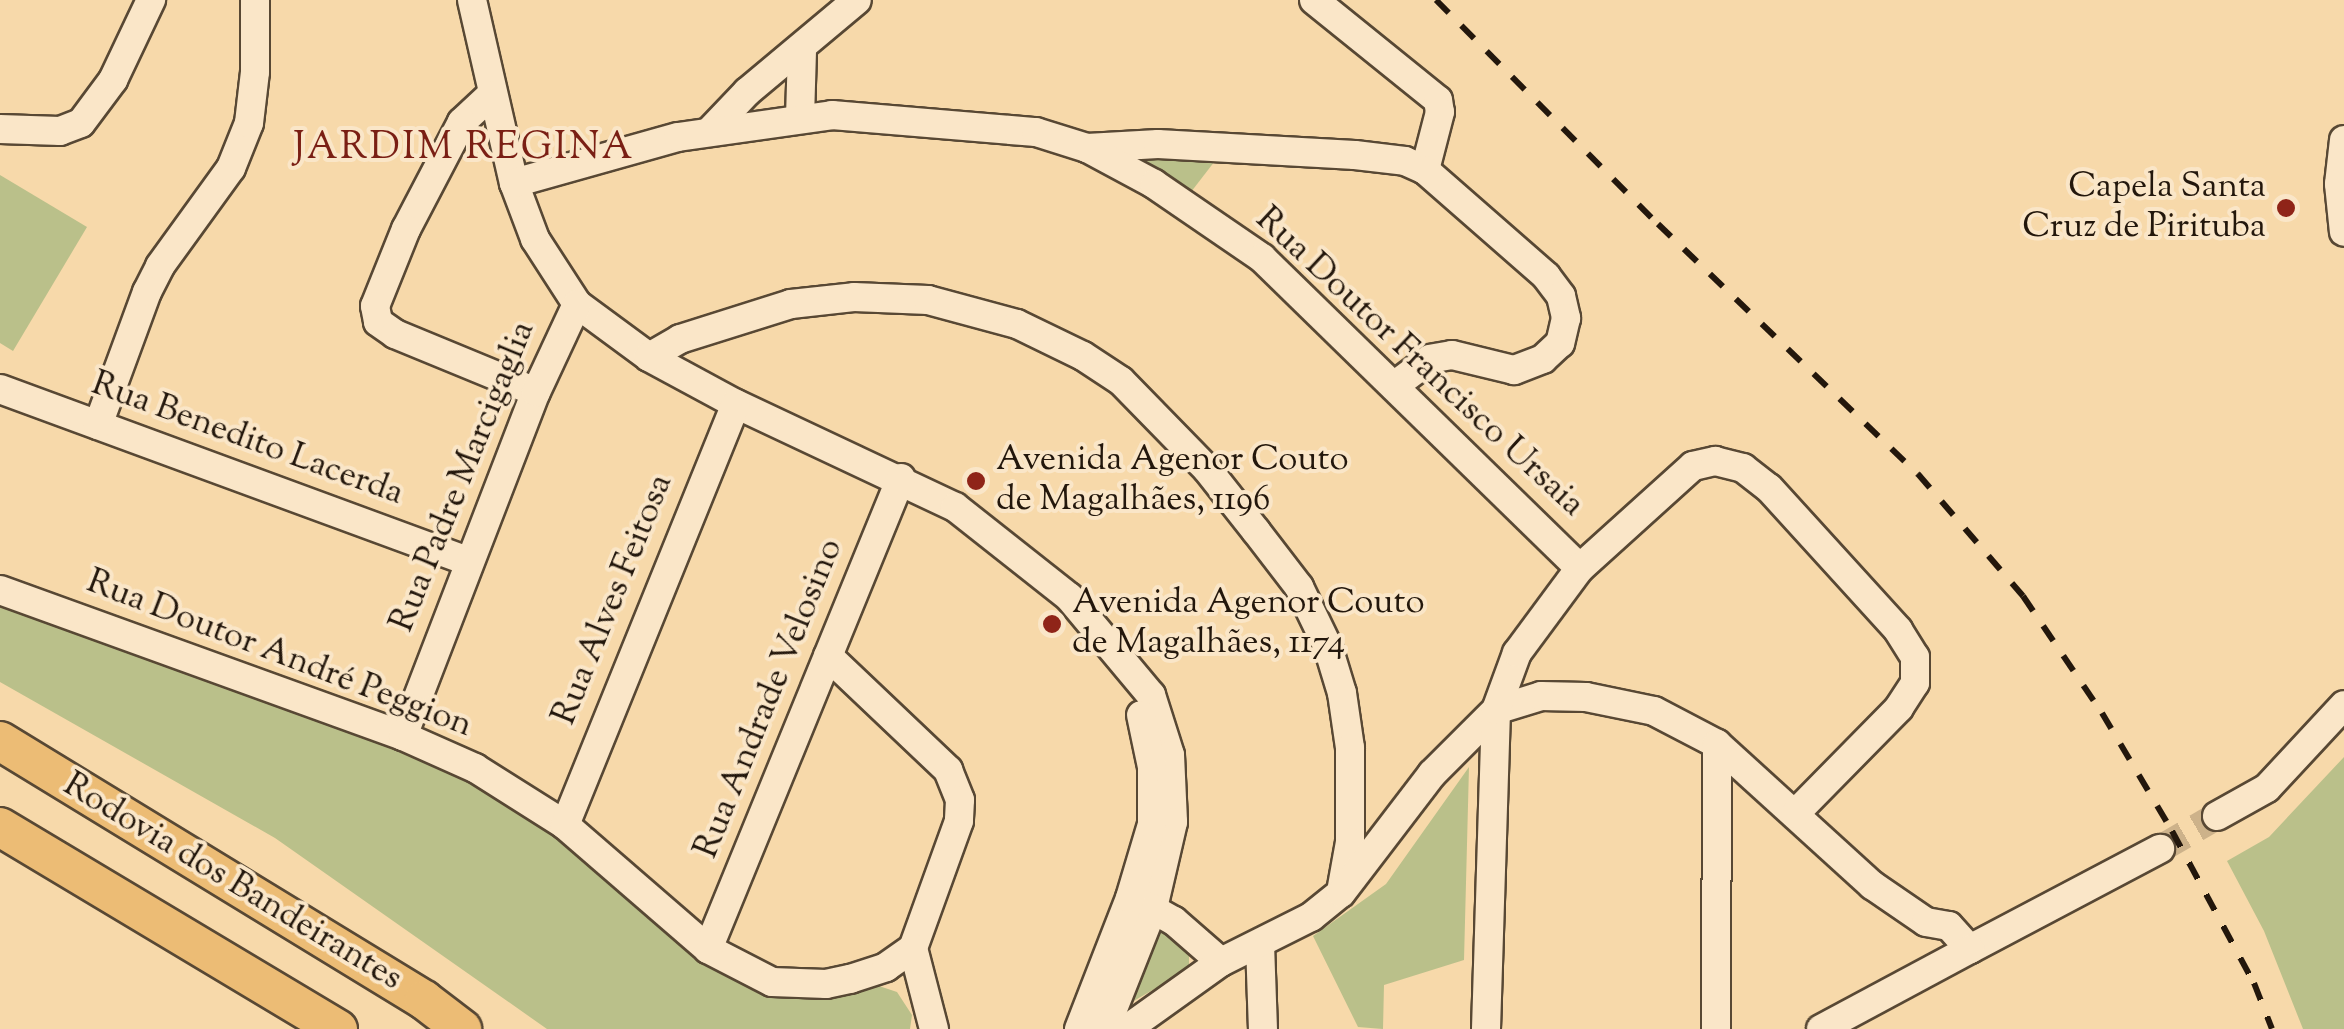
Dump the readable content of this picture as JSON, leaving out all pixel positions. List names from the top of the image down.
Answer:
{
  "streets": {
    "highway": ["Rodovia dos Bandeirantes"],
    "street": [
      "Rua Doutor Francisco Ursaia",
      "Rua Benedito Lacerda",
      "Rua Padre Marcigaglia",
      "Rua Alves Feitosa",
      "Rua Doutor André Peggion",
      "Rua Andrade Velosino"
    ]
  },
  "crossings": [
    ["Rua Benedito Lacerda", "Rua Padre Marcigaglia"],
    ["Rua Padre Marcigaglia", "Rua Doutor André Peggion"],
    ["Rua Alves Feitosa", "Rua Doutor André Peggion"],
    ["Rua Doutor André Peggion", "Rua Andrade Velosino"]
  ],
  "districts": ["JARDIM REGINA"],
  "places": ["Capela Santa Cruz de Pirituba", "Avenida Agenor Couto de Magalhães, 1196", "Avenida Agenor Couto de Magalhães, 1174"]
}
